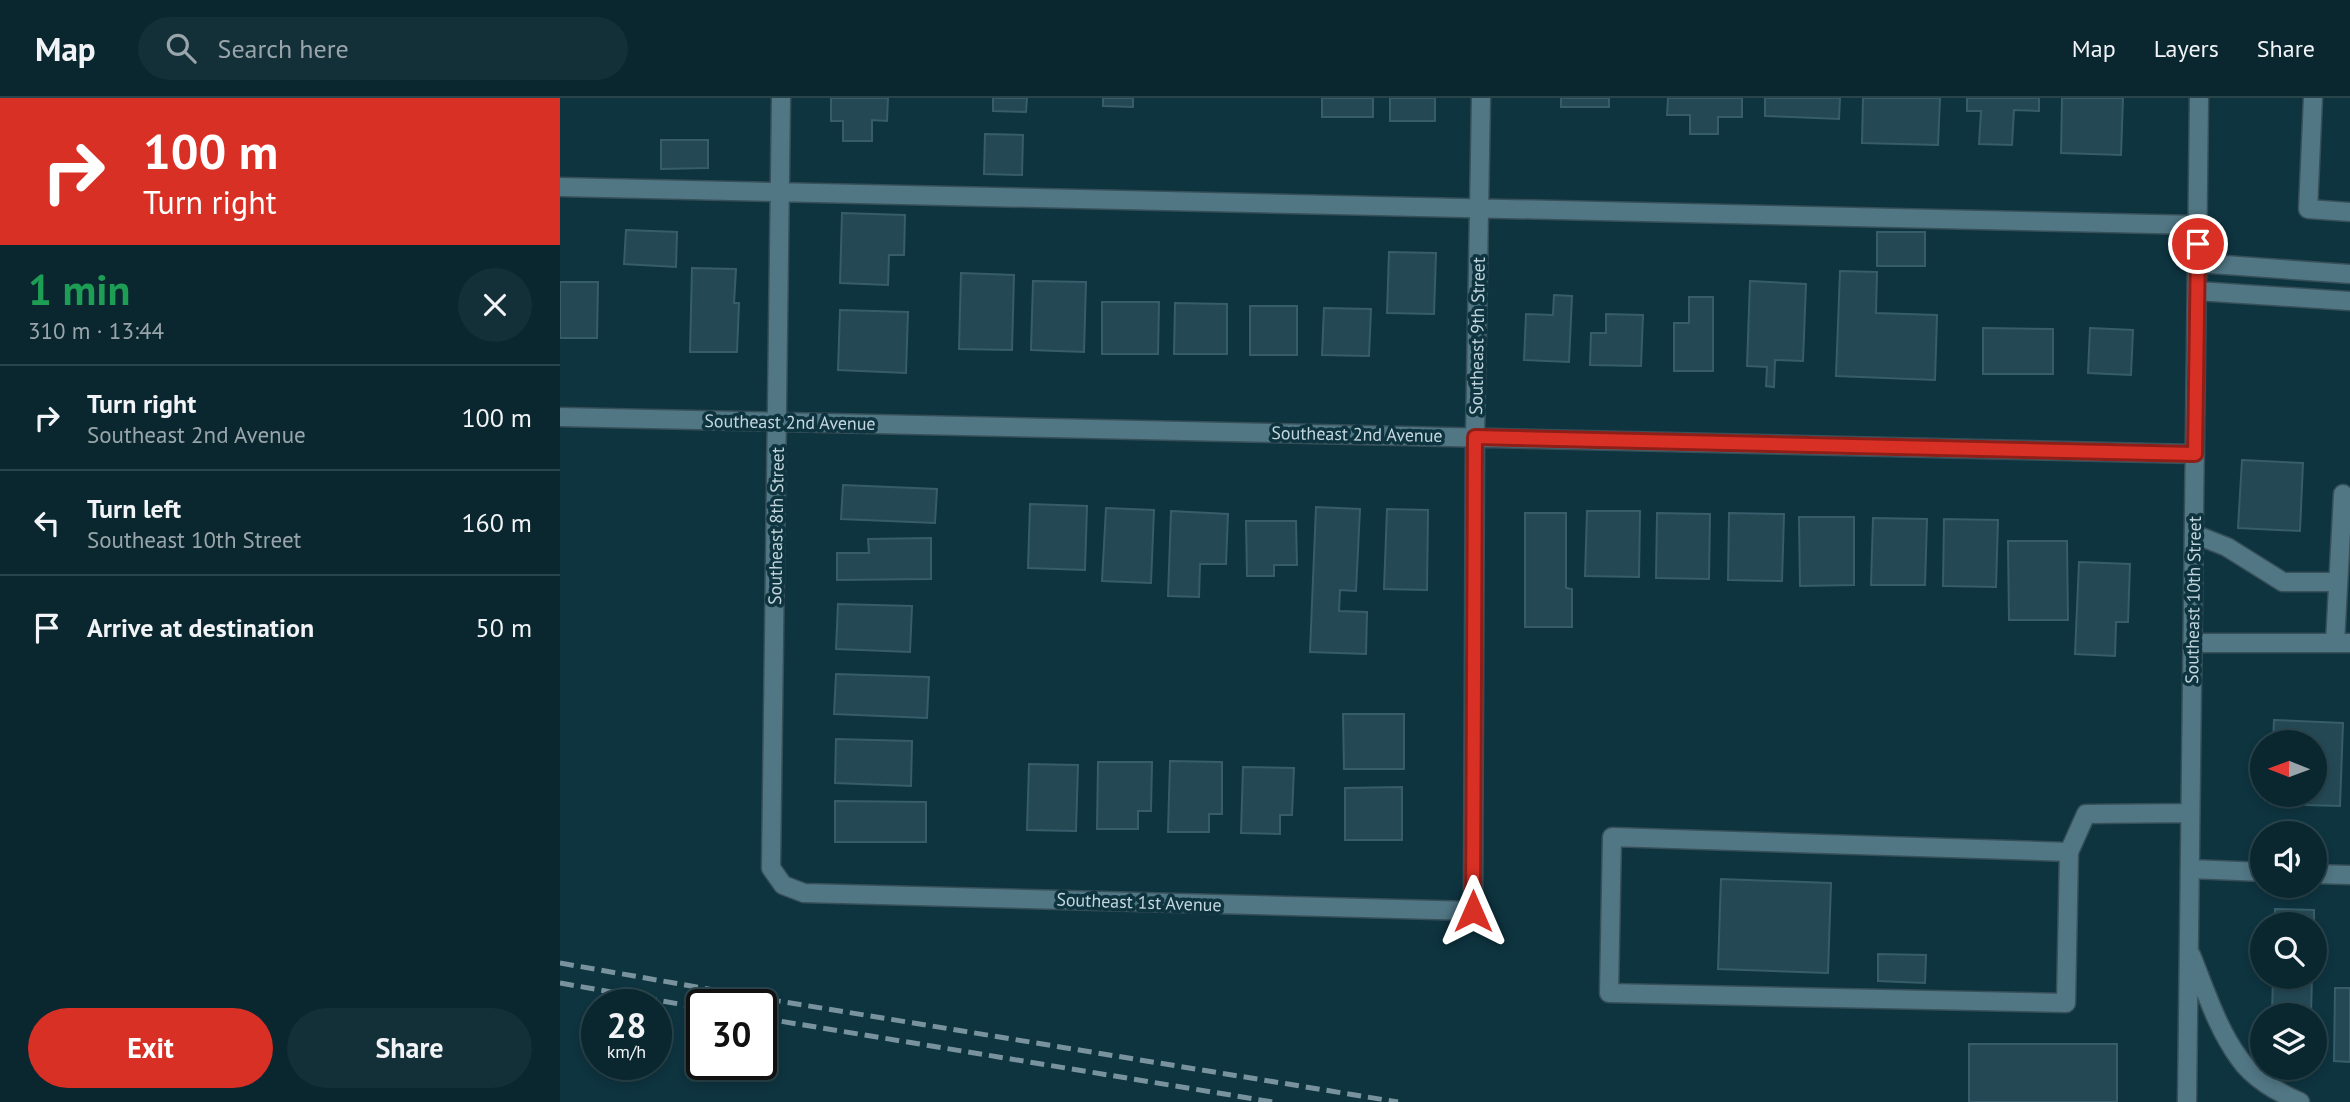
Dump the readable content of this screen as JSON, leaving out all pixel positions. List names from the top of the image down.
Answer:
{
  "streets": {
    "street": [
      "Southeast 9th Street",
      "Southeast 2nd Avenue",
      "Southeast 8th Street",
      "Southeast 10th Street",
      "Southeast 1st Avenue"
    ]
  },
  "crossings": [
    ["Southeast 9th Street", "Southeast 2nd Avenue"],
    ["Southeast 9th Street", "Southeast 1st Avenue"],
    ["Southeast 2nd Avenue", "Southeast 8th Street"],
    ["Southeast 2nd Avenue", "Southeast 10th Street"],
    ["Southeast 8th Street", "Southeast 1st Avenue"]
  ],
  "north": "left",
  "page": {
    "header": "Map",
    "search": "Search here",
    "nav": ["Map", "Layers", "Share"],
    "turn": ["100 m", "Turn right"],
    "heading": ["1 min", "310 m · 13:44"],
    "list": [
      {
        "name": "Turn right",
        "note": "Southeast 2nd Avenue",
        "value": "100 m"
      },
      {
        "name": "Turn left",
        "note": "Southeast 10th Street",
        "value": "160 m"
      },
      {
        "name": "Arrive at destination",
        "value": "50 m"
      }
    ],
    "speed": "28 km/h",
    "limit": "30",
    "buttons": ["Exit", "Share"]
  }
}
